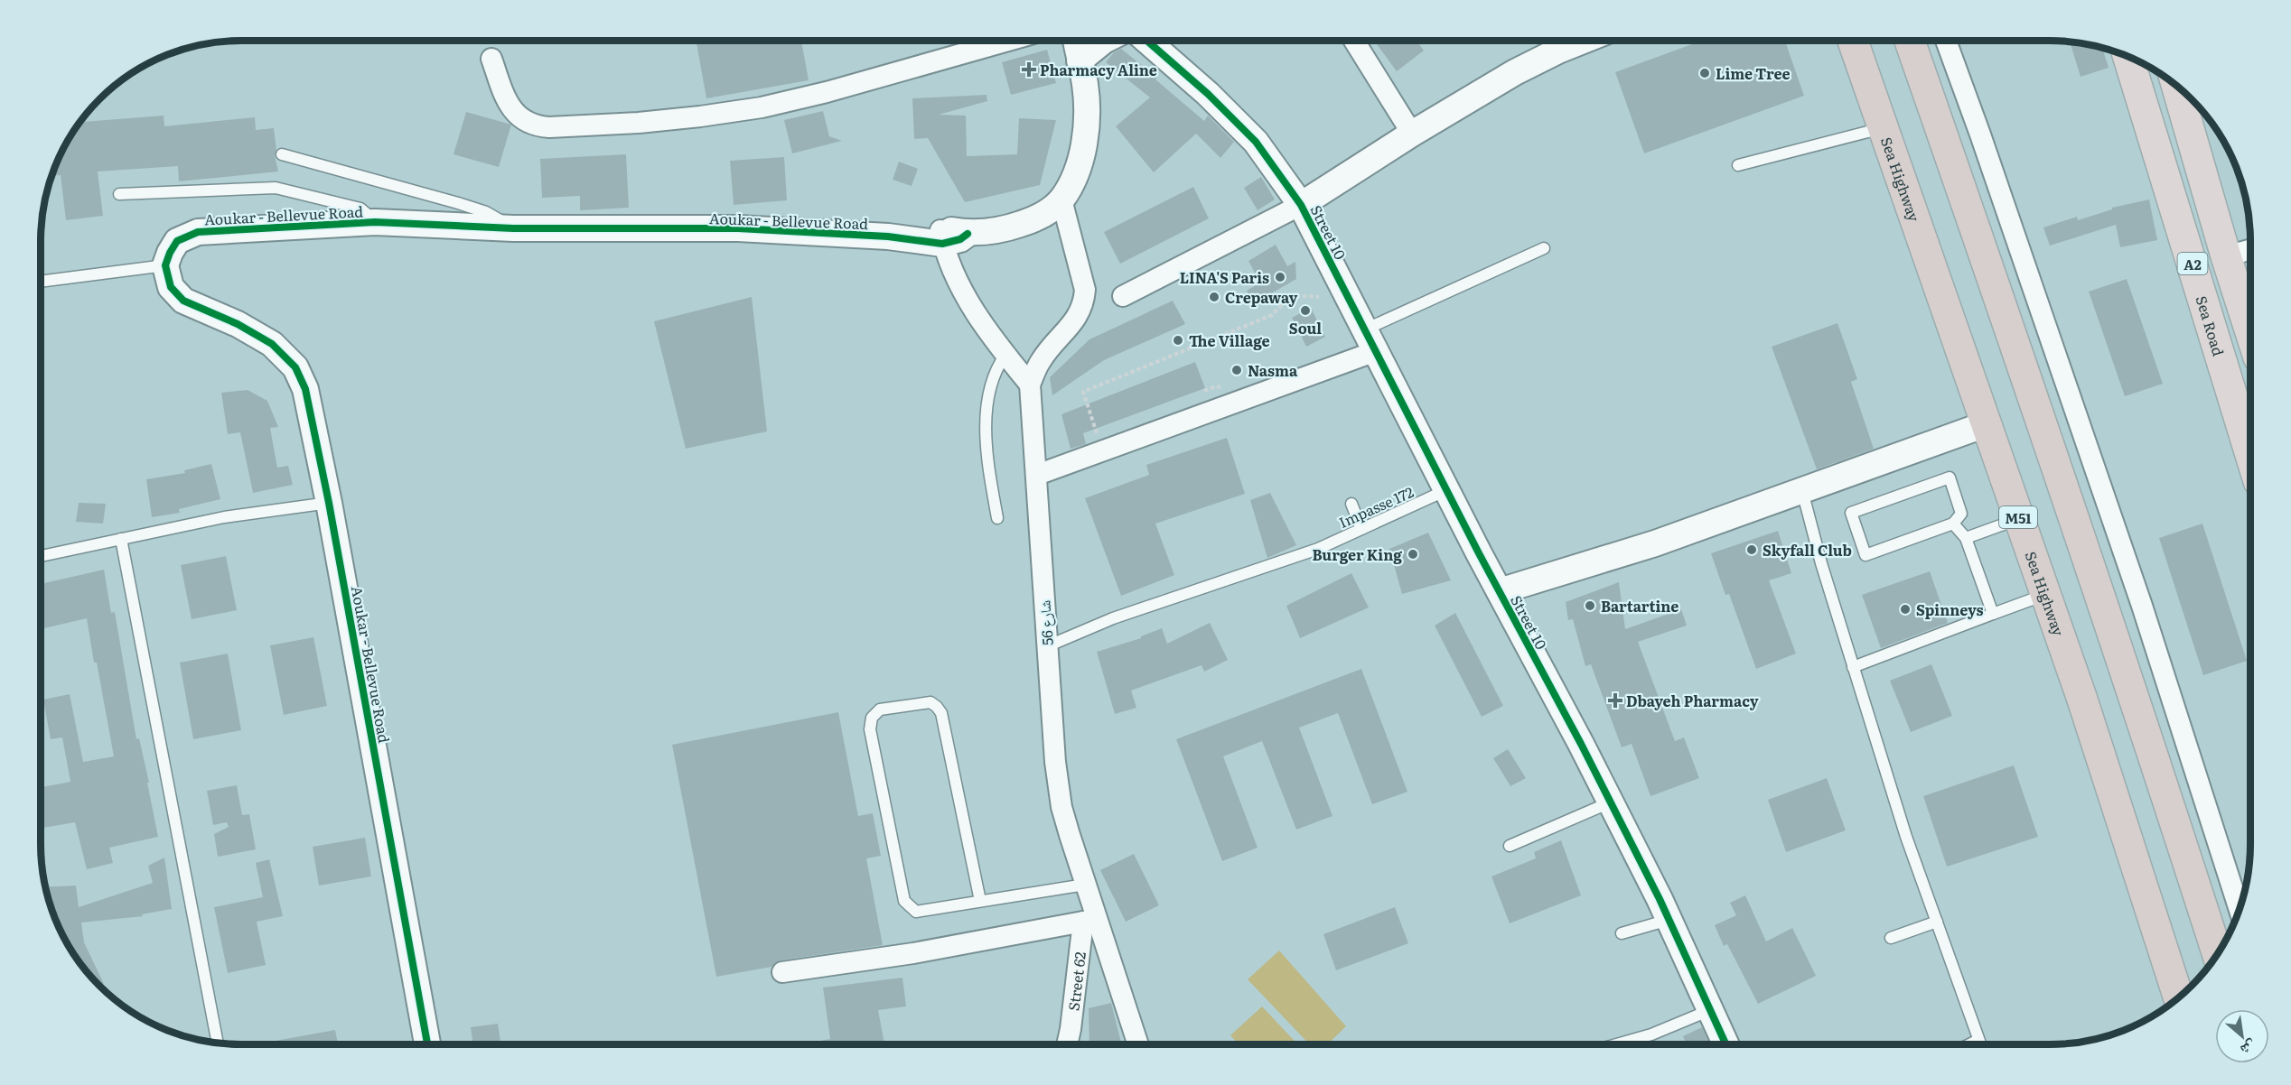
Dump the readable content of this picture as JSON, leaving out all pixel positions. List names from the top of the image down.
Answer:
{
  "streets": {
    "highway": [
      "Sea Highway",
      "A2",
      "Sea Road",
      "M51"
    ],
    "street": [
      "Aoukar - Bellevue Road",
      "Street 10",
      "شارع 56",
      "Street 62"
    ],
    "lane": ["Impasse 172"]
  },
  "crossings": [
    ["Street 10", "Impasse 172"],
    ["Impasse 172", "شارع 56"],
    ["شارع 56", "Street 62"]
  ],
  "places": {
    "health": ["Pharmacy Aline", "Dbayeh Pharmacy"],
    "other": [
      "Lime Tree",
      "LINA'S Paris",
      "Crepaway",
      "Soul",
      "The Village",
      "Nasma",
      "Skyfall Club",
      "Burger King",
      "Bartartine",
      "Spinneys"
    ]
  },
  "north": "bottom right"
}
